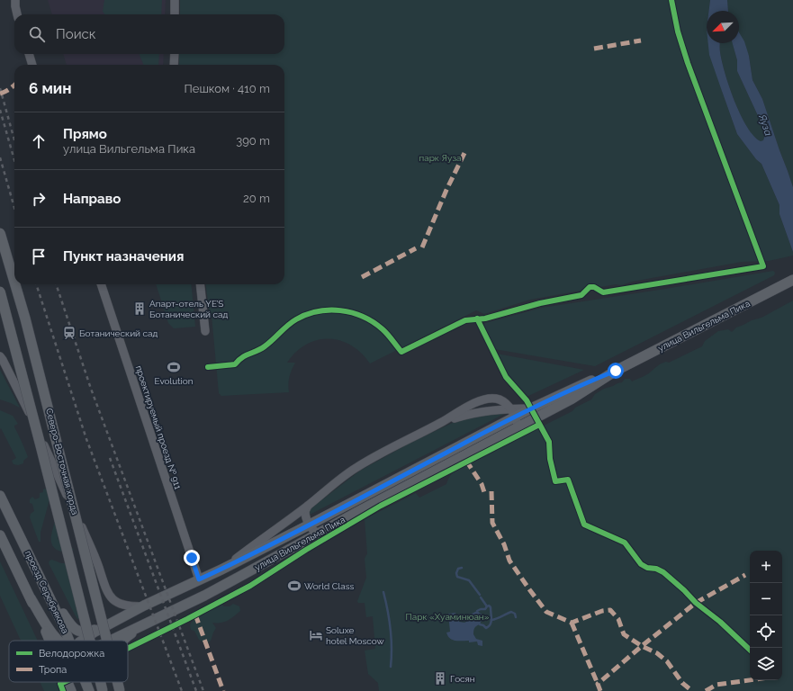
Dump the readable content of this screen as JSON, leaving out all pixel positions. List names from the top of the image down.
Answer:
{
  "streets": {
    "main road": ["улица Вильгельма Пика", "Северо-Восточная хорда", "проезд Серебрякова"],
    "street": ["проектируемый проезд № 911"]
  },
  "crossings": [
    ["улица Вильгельма Пика", "проектируемый проезд № 911"]
  ],
  "water": ["Яуза"],
  "parks": ["парк Яуза", "Парк «Хуаминюан»"],
  "places": {
    "building": ["Апарт-отель YE’S Ботанический сад", "Госян"],
    "station": ["Ботанический сад"],
    "sports": ["Evolution", "World Class"],
    "hotel": ["Soluxe hotel Moscow"]
  },
  "legend": ["Велодорожка", "Тропа"],
  "north": "bottom left",
  "page": {
    "search": "Поиск",
    "heading": ["6 мин", "Пешком · 410 m"],
    "list": [
      ["Прямо", "улица Вильгельма Пика", "390 m"],
      ["Направо", "20 m"],
      "Пункт назначения"
    ],
    "map_buttons": ["+", "−"]
  }
}
